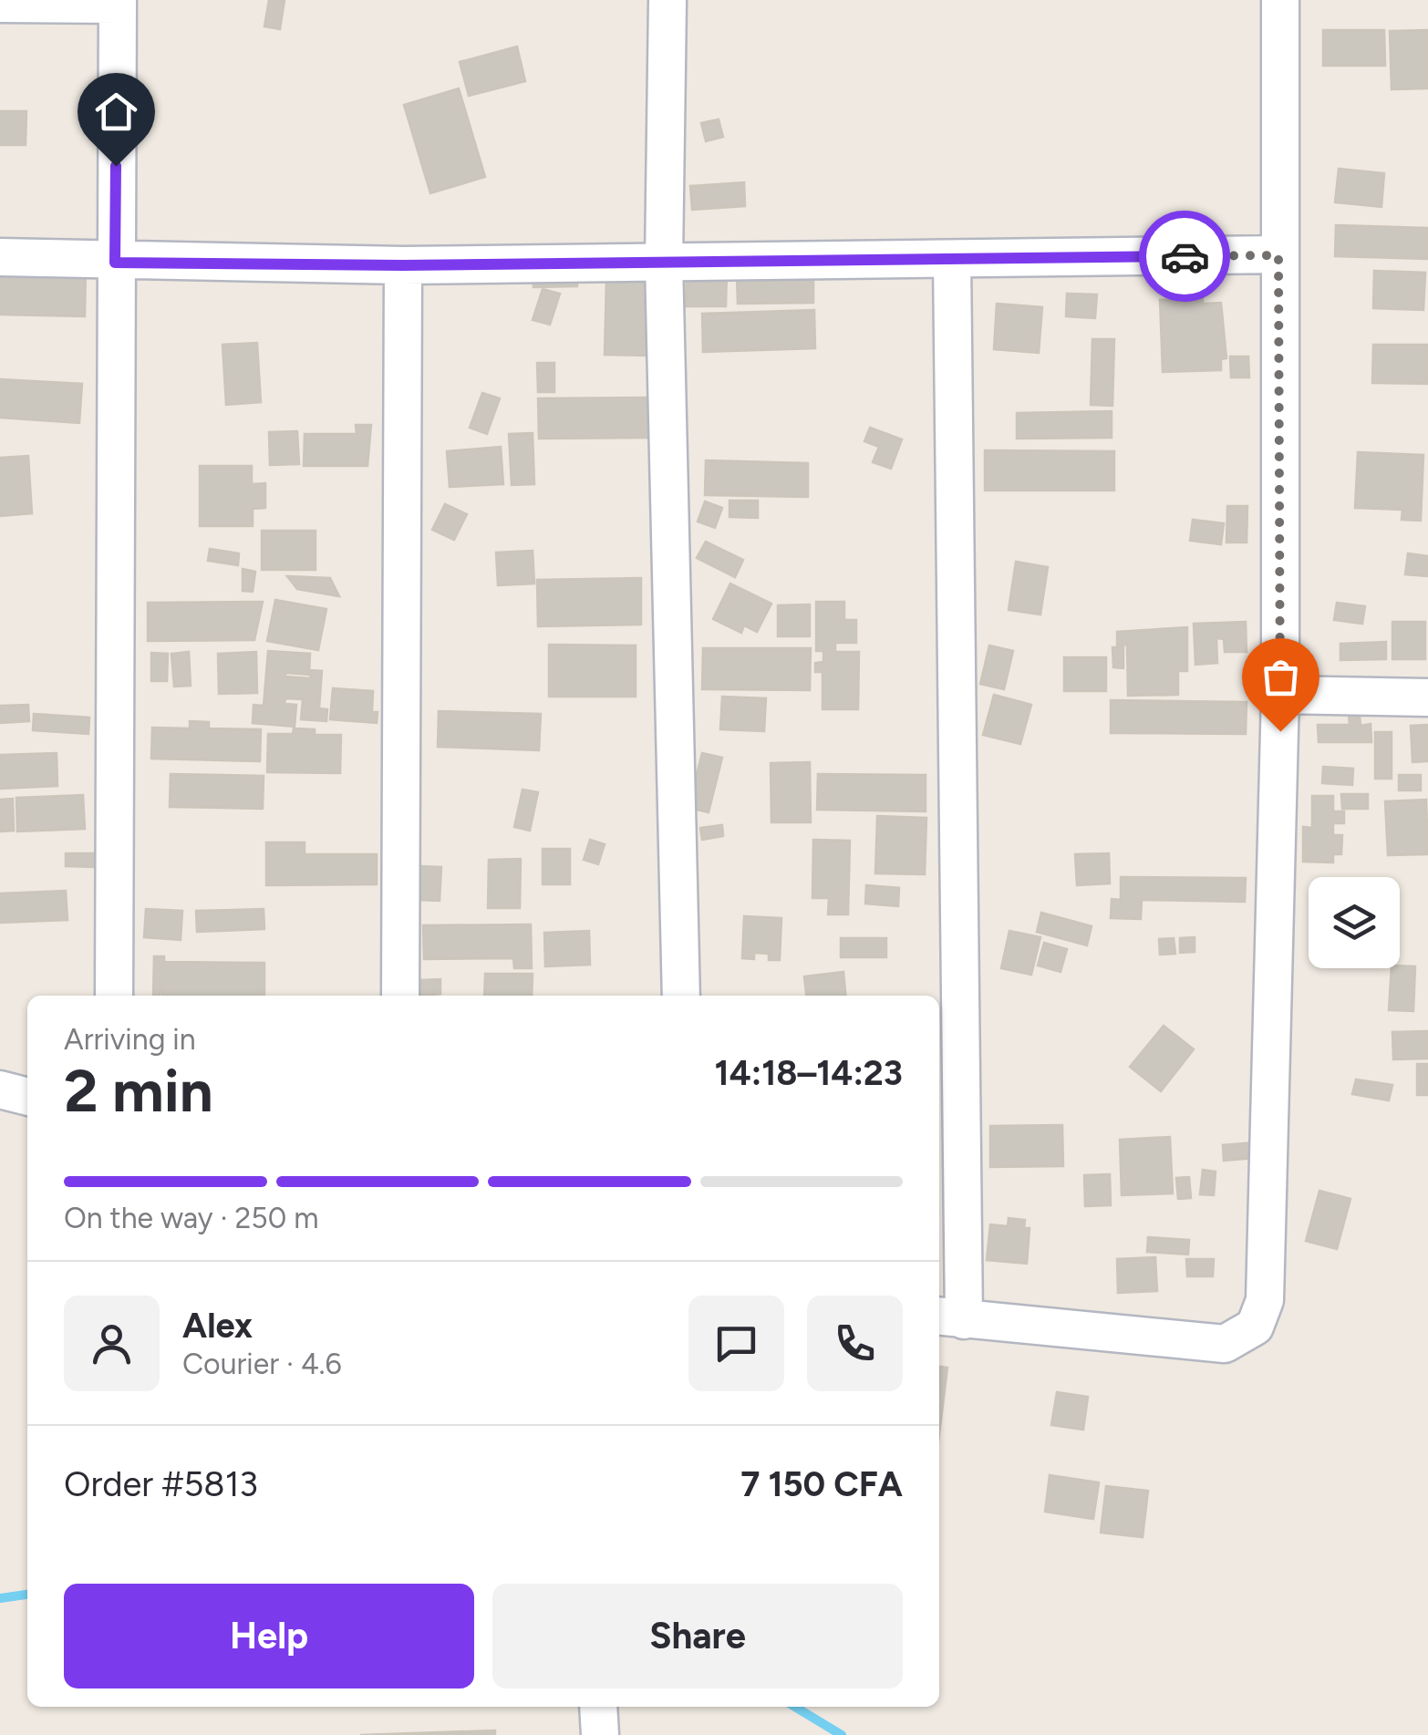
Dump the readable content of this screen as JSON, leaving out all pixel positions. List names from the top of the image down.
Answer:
{
  "page": {
    "heading": ["2 min", "Arriving in", "14:18–14:23"],
    "panel": [
      "Alex",
      "Courier · 4.6",
      "Order #5813",
      "7 150 CFA"
    ],
    "bar": "On the way · 250 m",
    "buttons": ["Help", "Share"]
  }
}
